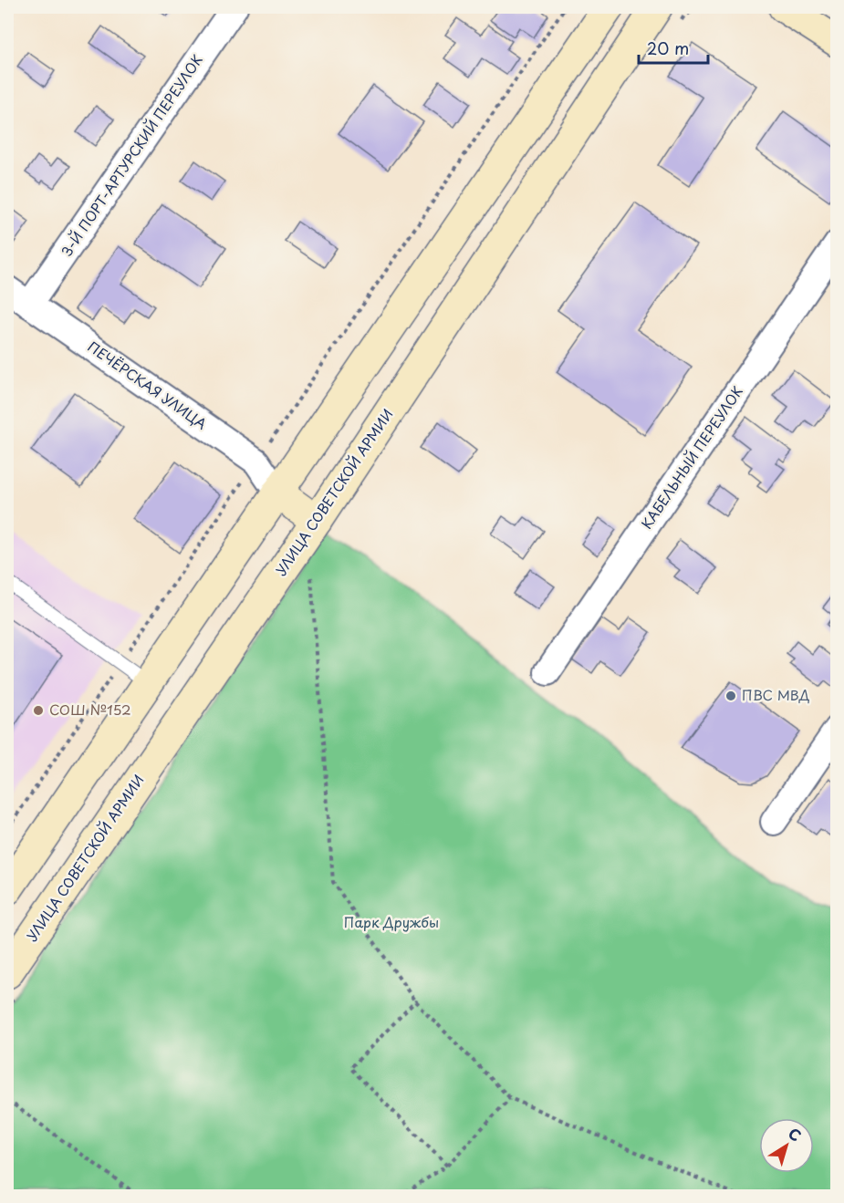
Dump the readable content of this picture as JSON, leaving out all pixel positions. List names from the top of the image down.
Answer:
{
  "streets": {
    "main road": ["УЛИЦА СОВЕТСКОЙ АРМИИ"],
    "street": ["3-Й ПОРТ-АРТУРСКИЙ ПЕРЕУЛОК", "ПЕЧЁРСКАЯ УЛИЦА", "КАБЕЛЬНЫЙ ПЕРЕУЛОК"]
  },
  "crossings": [
    ["3-Й ПОРТ-АРТУРСКИЙ ПЕРЕУЛОК", "ПЕЧЁРСКАЯ УЛИЦА"]
  ],
  "parks": ["Парк Дружбы"],
  "places": ["ПВС МВД", "СОШ №152"],
  "scale_bar": "20 m",
  "north": "top right"
}
